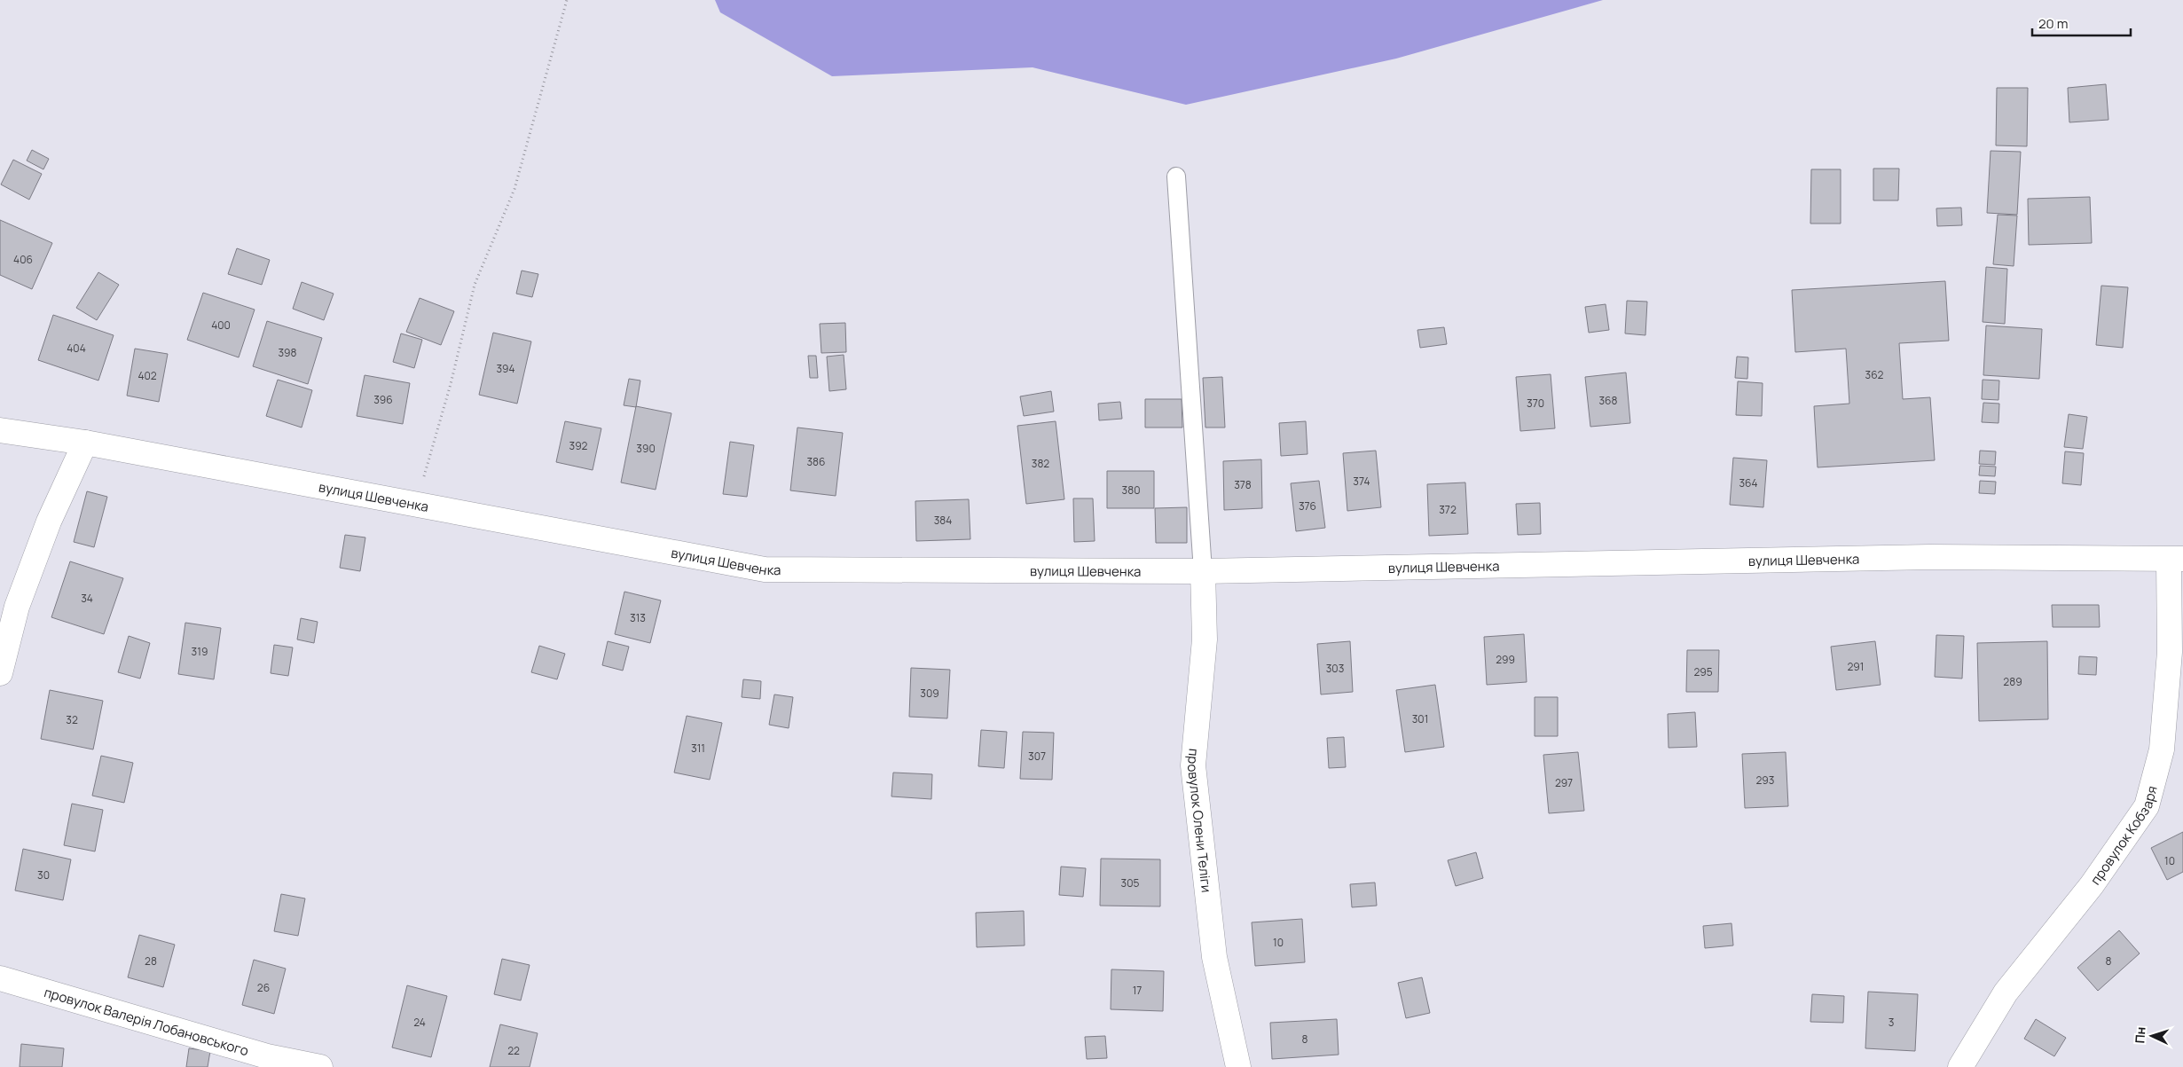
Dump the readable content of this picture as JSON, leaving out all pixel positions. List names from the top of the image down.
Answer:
{
  "streets": {
    "street": [
      "вулиця Шевченка",
      "провулок Олени Теліги",
      "провулок Кобзаря",
      "провулок Валерія Лобановського"
    ]
  },
  "crossings": [
    ["вулиця Шевченка", "провулок Олени Теліги"],
    ["вулиця Шевченка", "провулок Кобзаря"]
  ],
  "house_numbers": [
    "406",
    "400",
    "404",
    "398",
    "394",
    "362",
    "402",
    "396",
    "368",
    "370",
    "392",
    "390",
    "386",
    "382",
    "374",
    "364",
    "378",
    "380",
    "376",
    "372",
    "384",
    "34",
    "313",
    "319",
    "299",
    "291",
    "303",
    "295",
    "289",
    "309",
    "301",
    "32",
    "311",
    "307",
    "293",
    "297",
    "10",
    "30",
    "305",
    "10",
    "28",
    "8",
    "26",
    "17",
    "24",
    "3",
    "8",
    "22"
  ],
  "scale_bar": "20 m",
  "north": "left"
}
